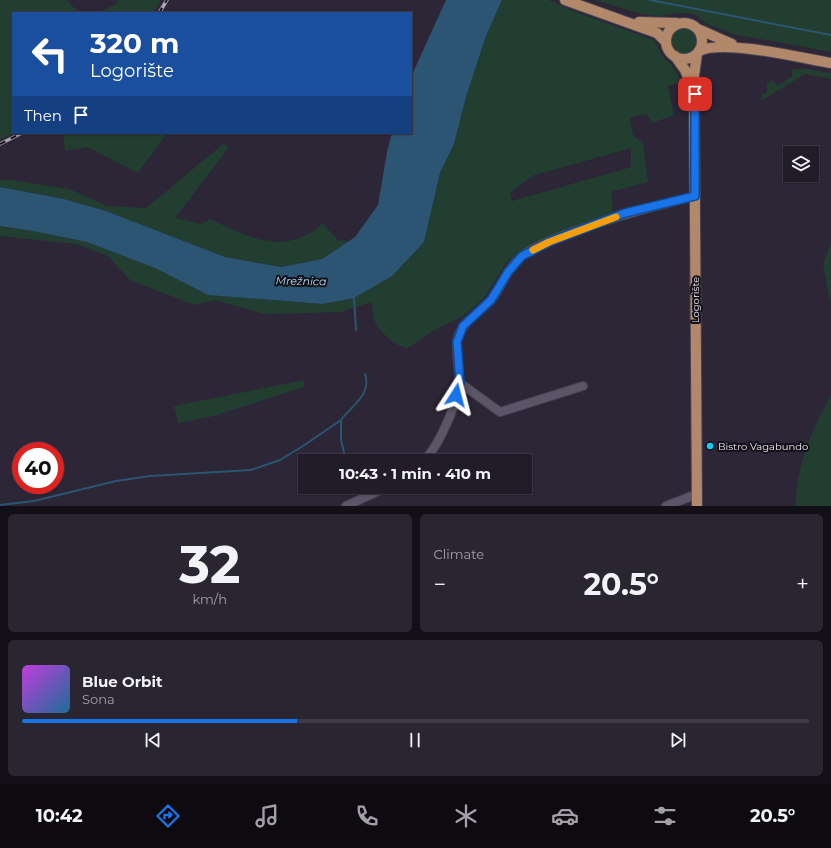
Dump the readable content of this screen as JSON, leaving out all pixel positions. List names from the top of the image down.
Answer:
{
  "streets": {
    "main road": ["Logorište"]
  },
  "water": ["Mrežnica"],
  "places": ["Bistro Vagabundo"],
  "page": {
    "turn": ["320 m", "Logorište"],
    "then": "Then",
    "limit": "40",
    "trip": "10:43 · 1 min · 410 m",
    "tile": [
      ["32", "km/h"],
      "Climate"
    ],
    "heat": ["−", "20.5°", "+"],
    "song": ["Blue Orbit", "Sona"],
    "tabs": ["10:42", "20.5°"]
  }
}
